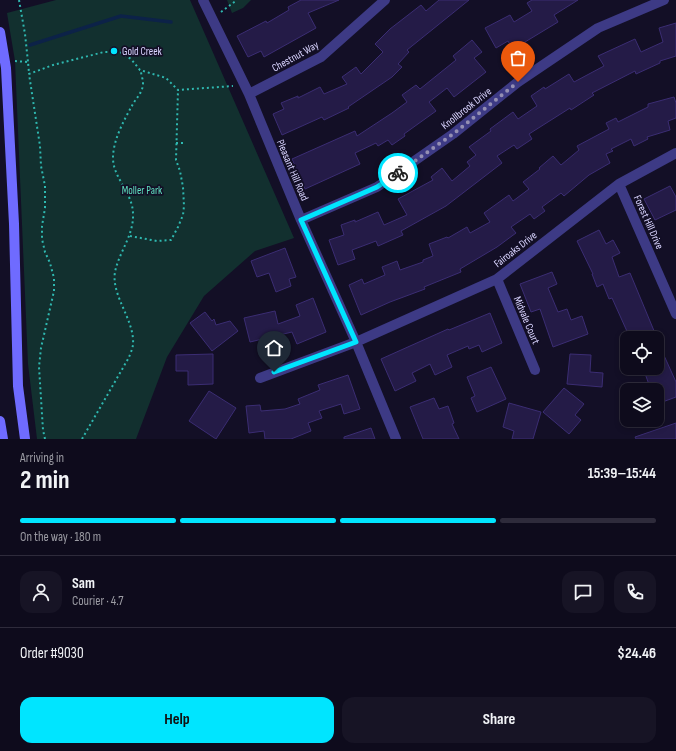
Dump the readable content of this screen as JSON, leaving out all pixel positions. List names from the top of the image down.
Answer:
{
  "streets": {
    "street": [
      "Chestnut Way",
      "Knollbrook Drive",
      "Pleasant Hill Road",
      "Forest Hill Drive",
      "Fairoaks Drive",
      "Midvale Court"
    ]
  },
  "crossings": [
    ["Chestnut Way", "Pleasant Hill Road"],
    ["Knollbrook Drive", "Pleasant Hill Road"],
    ["Pleasant Hill Road", "Fairoaks Drive"],
    ["Forest Hill Drive", "Fairoaks Drive"],
    ["Fairoaks Drive", "Midvale Court"]
  ],
  "parks": ["Moller Park"],
  "places": ["Gold Creek"],
  "page": {
    "heading": ["2 min", "Arriving in", "15:39–15:44"],
    "panel": [
      "Sam",
      "Courier · 4.7",
      "Order #9030",
      "$24.46"
    ],
    "bar": "On the way · 180 m",
    "buttons": ["Help", "Share"]
  }
}
